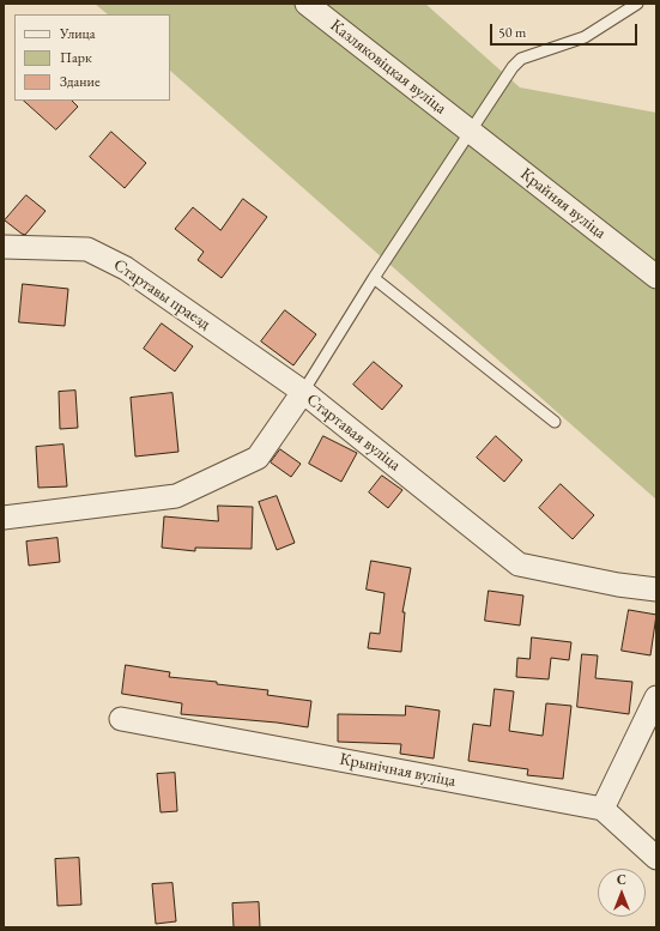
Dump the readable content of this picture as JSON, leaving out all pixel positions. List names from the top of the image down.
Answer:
{
  "streets": {
    "street": [
      "Казляковіцкая вуліца",
      "Крайняя вуліца",
      "Стартавы праезд",
      "Стартавая вуліца",
      "Крынічная вуліца"
    ]
  },
  "crossings": [
    ["Казляковіцкая вуліца", "Крайняя вуліца"],
    ["Стартавы праезд", "Стартавая вуліца"]
  ],
  "legend": ["Улица", "Парк", "Здание"],
  "scale_bar": "50 m",
  "north": "top"
}
